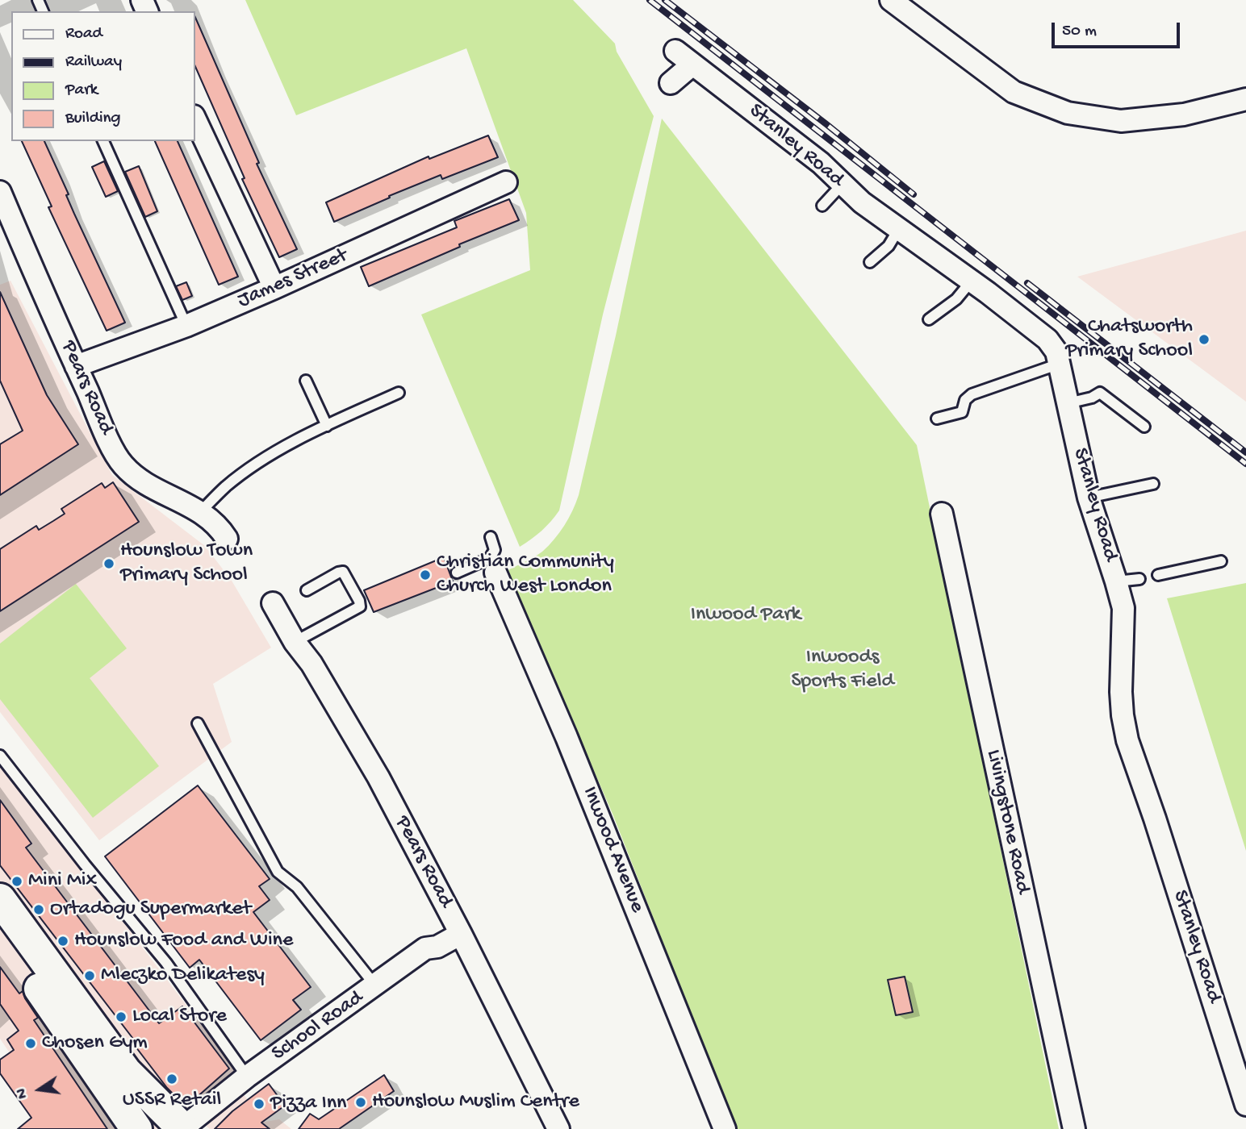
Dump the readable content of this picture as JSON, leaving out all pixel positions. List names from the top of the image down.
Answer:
{
  "streets": {
    "street": [
      "Stanley Road",
      "James Street",
      "Pears Road",
      "Livingstone Road",
      "Inwood Avenue",
      "School Road"
    ]
  },
  "crossings": [
    ["James Street", "Pears Road"],
    ["Pears Road", "School Road"]
  ],
  "parks": ["Inwood Park", "Inwoods Sports Field"],
  "places": [
    "Chatsworth Primary School",
    "Hounslow Town Primary School",
    "Christian Community Church West London",
    "Mini Mix",
    "Ortadogu Supermarket",
    "Hounslow Food and Wine",
    "Mleczko Delikatesy",
    "Local Store",
    "Chosen Gym",
    "USSR Retail",
    "Hounslow Muslim Centre",
    "Pizza Inn"
  ],
  "legend": [
    "Road",
    "Railway",
    "Park",
    "Building"
  ],
  "scale_bar": "50 m",
  "north": "left"
}
